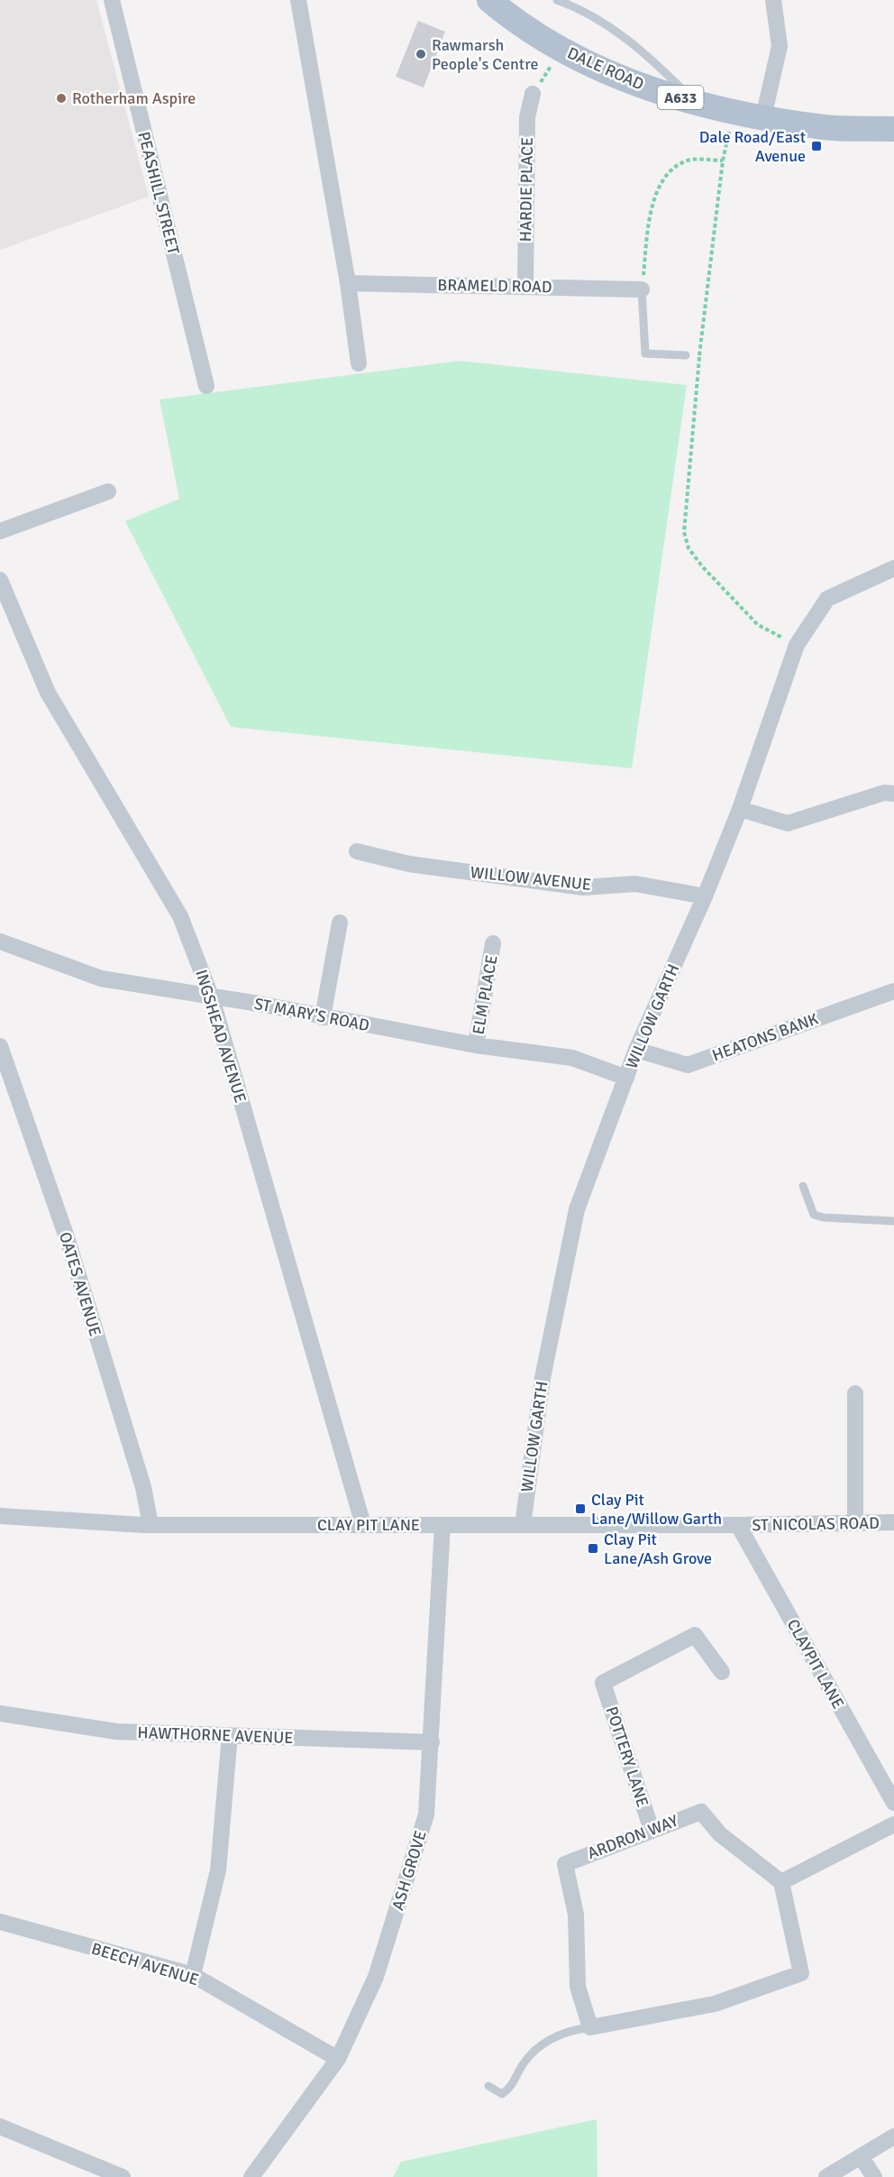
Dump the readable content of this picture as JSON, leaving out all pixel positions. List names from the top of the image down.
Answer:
{
  "streets": {
    "main road": ["DALE ROAD", "A633"],
    "street": [
      "HARDIE PLACE",
      "PEASHILL STREET",
      "BRAMELD ROAD",
      "WILLOW AVENUE",
      "ELM PLACE",
      "ST MARY'S ROAD",
      "WILLOW GARTH",
      "INGSHEAD AVENUE",
      "HEATONS BANK",
      "OATES AVENUE",
      "ST NICOLAS ROAD",
      "CLAY PIT LANE",
      "CLAYPIT LANE",
      "HAWTHORNE AVENUE",
      "POTTERY LANE",
      "ARDRON WAY",
      "ASH GROVE",
      "BEECH AVENUE"
    ]
  },
  "crossings": [
    ["HARDIE PLACE", "BRAMELD ROAD"],
    ["WILLOW AVENUE", "WILLOW GARTH"],
    ["ELM PLACE", "ST MARY'S ROAD"],
    ["ST MARY'S ROAD", "WILLOW GARTH"],
    ["ST MARY'S ROAD", "INGSHEAD AVENUE"],
    ["WILLOW GARTH", "HEATONS BANK"],
    ["WILLOW GARTH", "CLAY PIT LANE"],
    ["INGSHEAD AVENUE", "CLAY PIT LANE"],
    ["OATES AVENUE", "CLAY PIT LANE"],
    ["ST NICOLAS ROAD", "CLAY PIT LANE"],
    ["ST NICOLAS ROAD", "CLAYPIT LANE"],
    ["CLAY PIT LANE", "CLAYPIT LANE"],
    ["CLAY PIT LANE", "ASH GROVE"],
    ["HAWTHORNE AVENUE", "ASH GROVE"],
    ["POTTERY LANE", "ARDRON WAY"],
    ["ASH GROVE", "BEECH AVENUE"]
  ],
  "places": {
    "other": ["Rawmarsh People's Centre", "Rotherham Aspire"],
    "transit": ["Dale Road/East Avenue", "Clay Pit Lane/Willow Garth", "Clay Pit Lane/Ash Grove"]
  }
}
